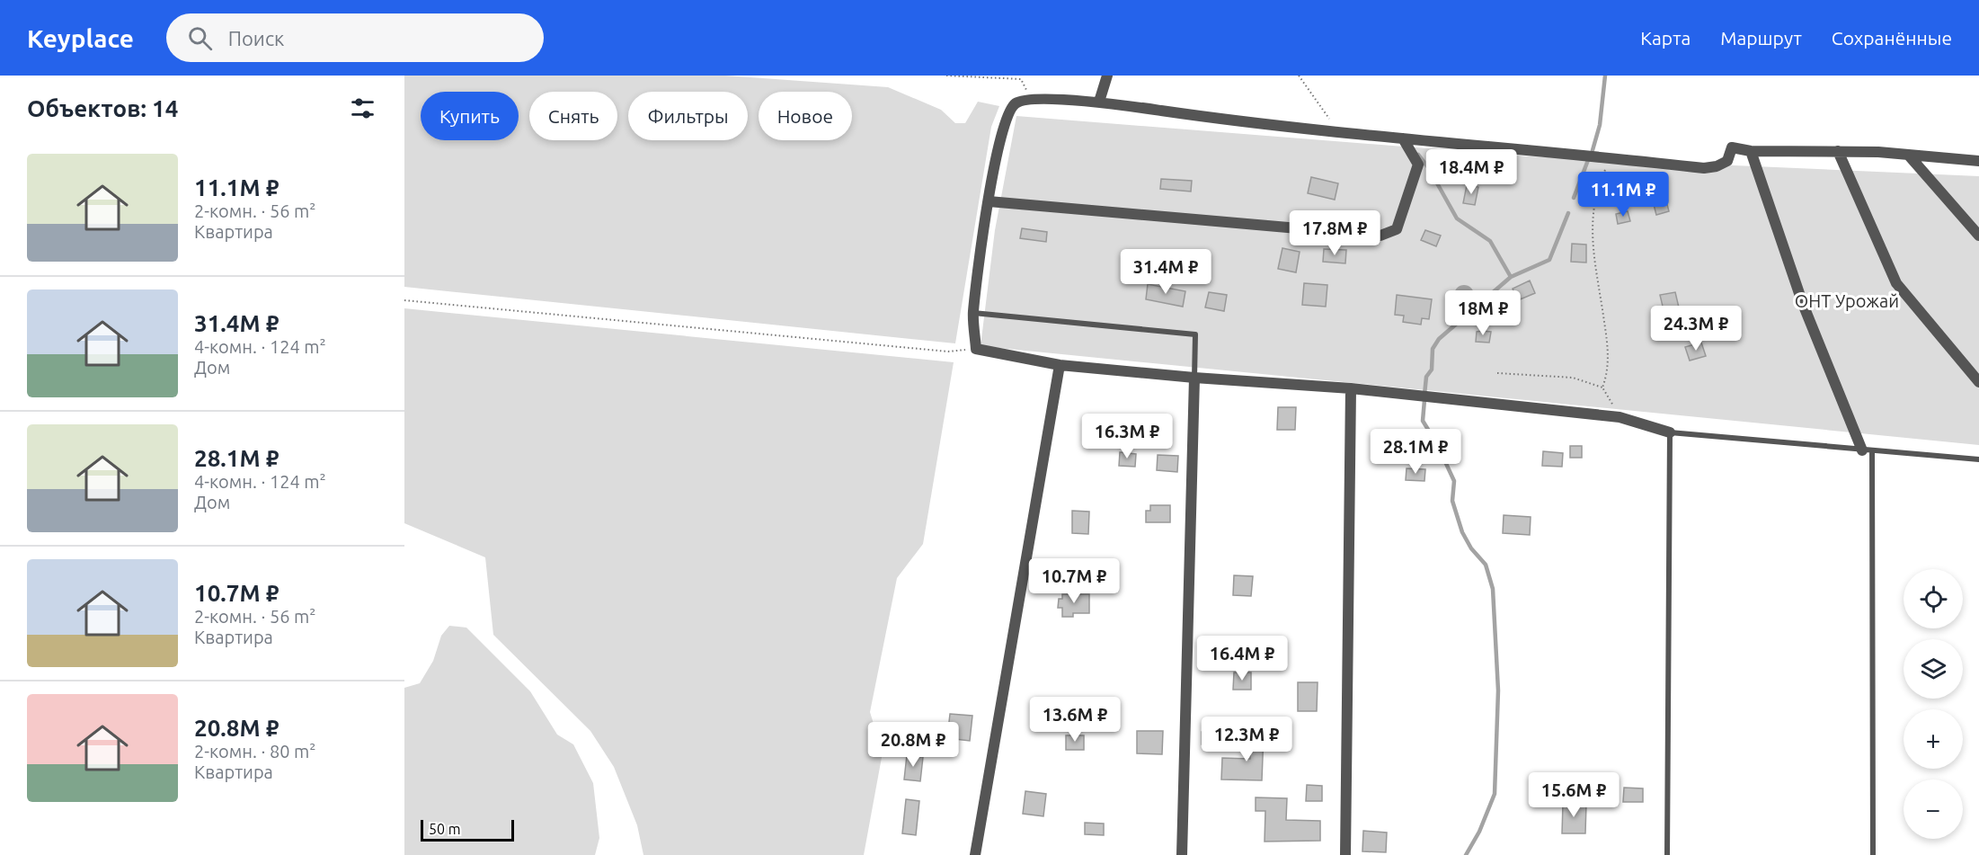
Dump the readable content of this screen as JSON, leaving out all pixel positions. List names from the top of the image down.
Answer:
{
  "parks": ["ОНТ Урожай"],
  "scale_bar": "50 m",
  "page": {
    "header": "Keyplace",
    "search": "Поиск",
    "nav": ["Карта", "Маршрут", "Сохранённые"],
    "heading": "Объектов: 14",
    "chip": [
      "Купить",
      "Снять",
      "Фильтры",
      "Новое"
    ],
    "list": [
      {
        "name": "11.1M ₽",
        "note": "2-комн. · 56 m² · Квартира"
      },
      {
        "name": "31.4M ₽",
        "note": "4-комн. · 124 m² · Дом"
      },
      {
        "name": "28.1M ₽",
        "note": "4-комн. · 124 m² · Дом"
      },
      {
        "name": "10.7M ₽",
        "note": "2-комн. · 56 m² · Квартира"
      },
      {
        "name": "20.8M ₽",
        "note": "2-комн. · 80 m² · Квартира"
      }
    ],
    "price": [
      "18.4M ₽",
      "11.1M ₽",
      "17.8M ₽",
      "31.4M ₽",
      "18M ₽",
      "24.3M ₽",
      "16.3M ₽",
      "28.1M ₽",
      "10.7M ₽",
      "16.4M ₽",
      "13.6M ₽",
      "12.3M ₽",
      "20.8M ₽",
      "15.6M ₽"
    ],
    "map_buttons": ["+", "−"],
    "scale": "50 m"
  }
}
